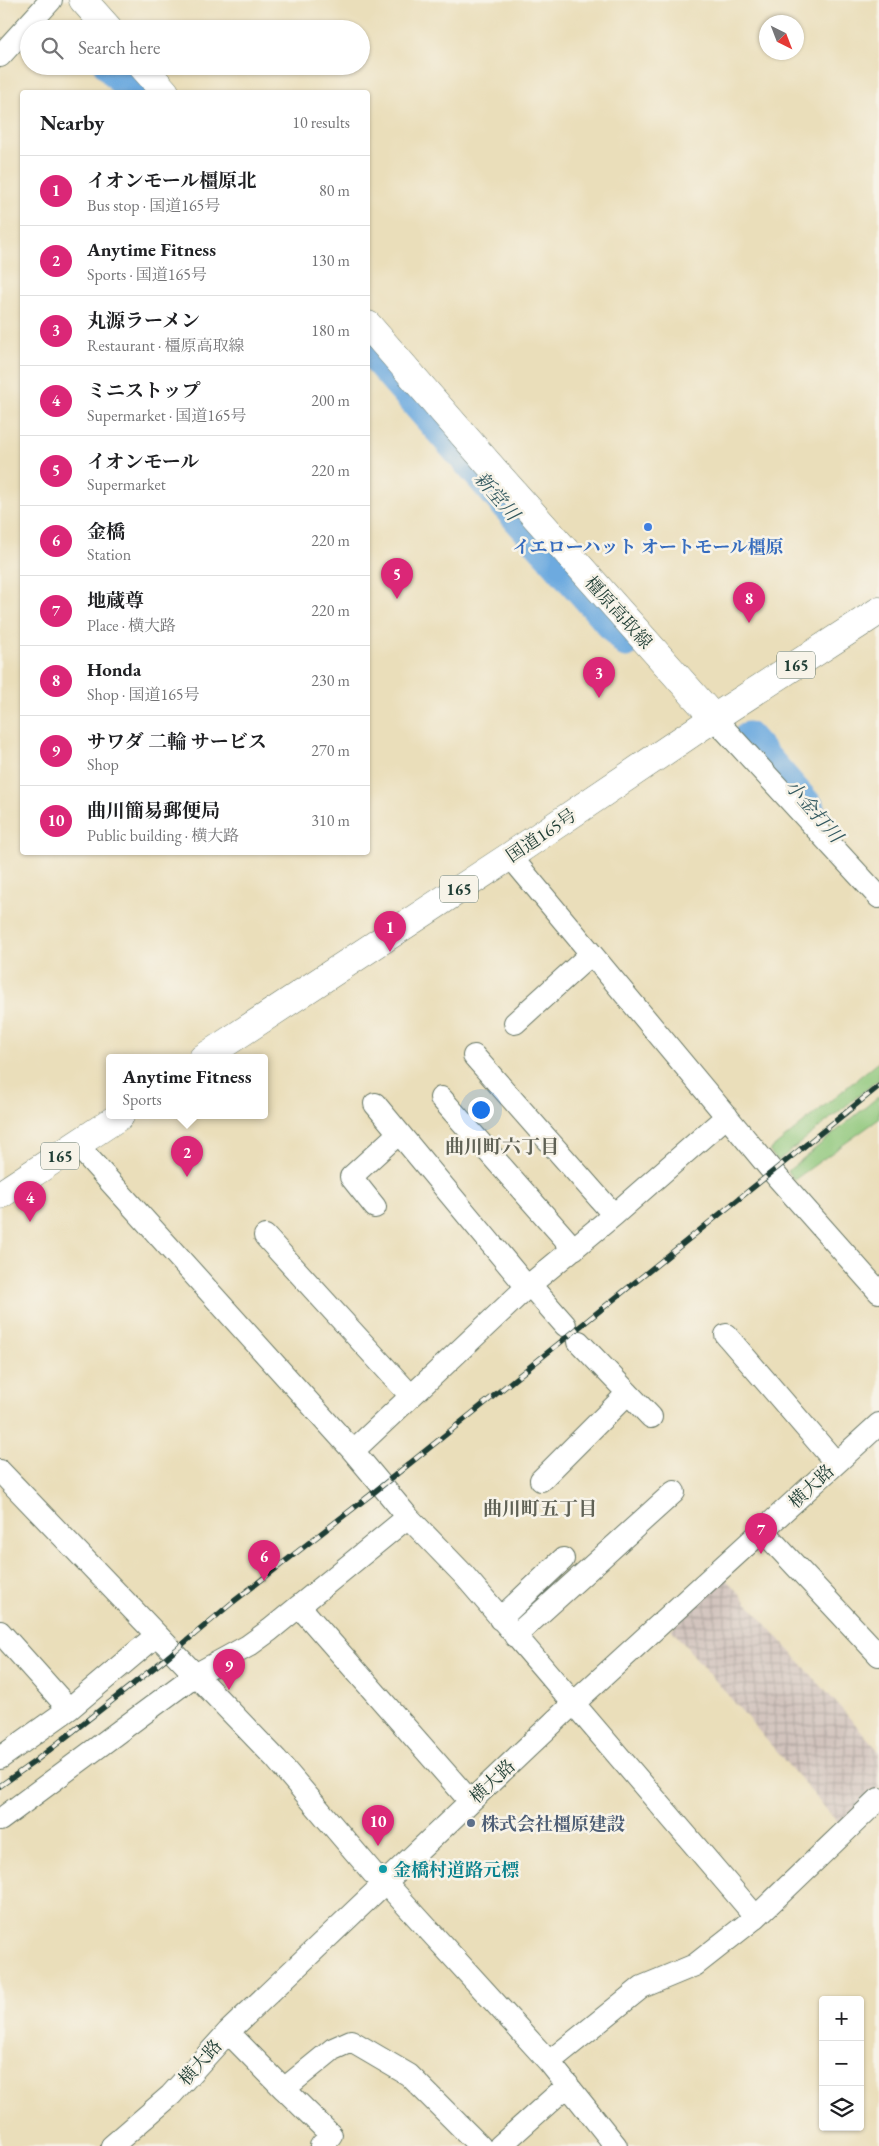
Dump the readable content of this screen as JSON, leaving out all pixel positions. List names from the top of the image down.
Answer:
{
  "streets": {
    "main road": ["橿原高取線", "165", "国道165号"],
    "street": ["横大路"]
  },
  "crossings": [
    ["橿原高取線", "国道165号"]
  ],
  "districts": ["曲川町六丁目", "曲川町五丁目"],
  "water": ["新堂川", "小金打川"],
  "places": ["イエローハット オートモール橿原", "株式会社橿原建設", "金橋村道路元標"],
  "north": "bottom right",
  "page": {
    "search": "Search here",
    "heading": ["Nearby", "10 results"],
    "list": [
      {
        "mark": "1",
        "name": "イオンモール橿原北",
        "note": "Bus stop · 国道165号",
        "value": "80 m"
      },
      {
        "mark": "2",
        "name": "Anytime Fitness",
        "note": "Sports · 国道165号",
        "value": "130 m"
      },
      {
        "mark": "3",
        "name": "丸源ラーメン",
        "note": "Restaurant · 橿原高取線",
        "value": "180 m"
      },
      {
        "mark": "4",
        "name": "ミニストップ",
        "note": "Supermarket · 国道165号",
        "value": "200 m"
      },
      {
        "mark": "5",
        "name": "イオンモール",
        "note": "Supermarket",
        "value": "220 m"
      },
      {
        "mark": "6",
        "name": "金橋",
        "note": "Station",
        "value": "220 m"
      },
      {
        "mark": "7",
        "name": "地蔵尊",
        "note": "Place · 横大路",
        "value": "220 m"
      },
      {
        "mark": "8",
        "name": "Honda",
        "note": "Shop · 国道165号",
        "value": "230 m"
      },
      {
        "mark": "9",
        "name": "サワダ 二輪 サービス",
        "note": "Shop",
        "value": "270 m"
      },
      {
        "mark": "10",
        "name": "曲川簡易郵便局",
        "note": "Public building · 横大路",
        "value": "310 m"
      }
    ],
    "pins": [
      "5",
      "8",
      "3",
      "1",
      "2",
      "4",
      "7",
      "6",
      "9",
      "10"
    ],
    "popup": ["Anytime Fitness", "Sports"],
    "map_buttons": ["+", "−"]
  }
}
